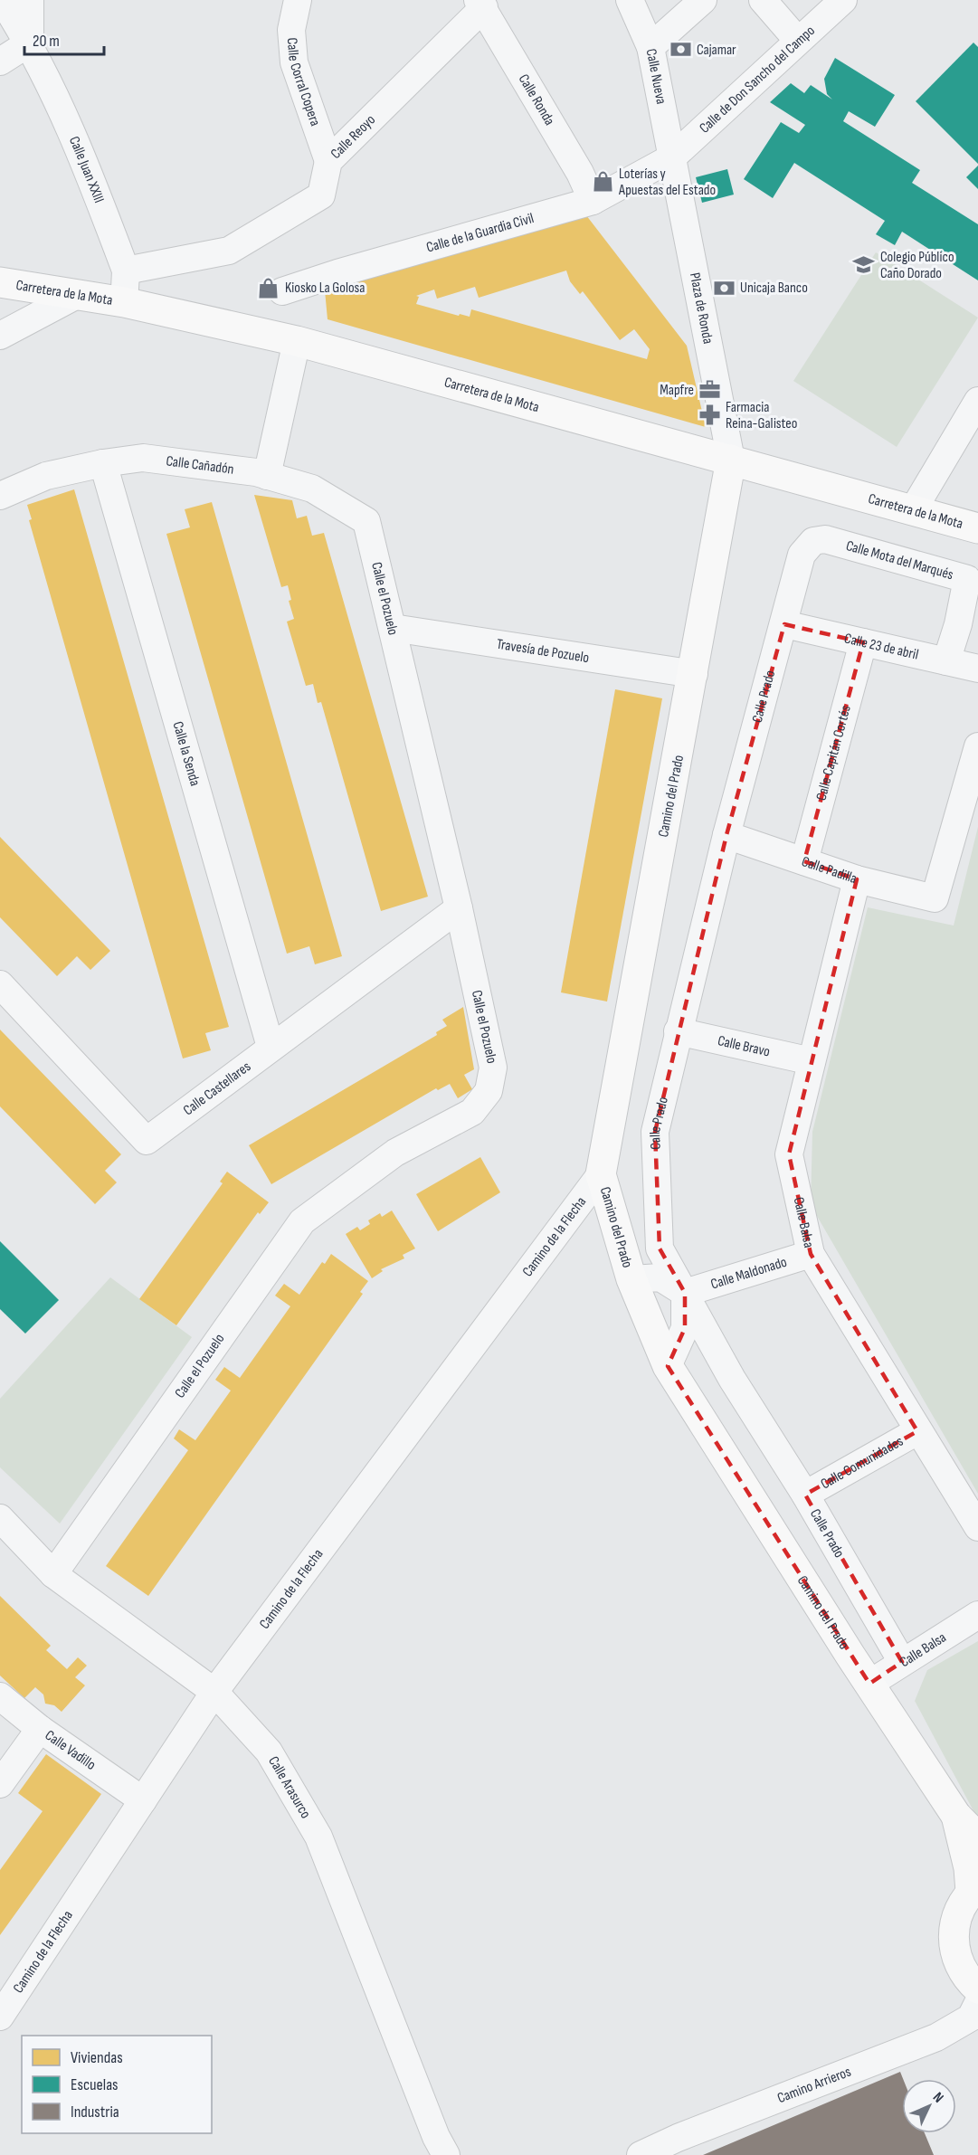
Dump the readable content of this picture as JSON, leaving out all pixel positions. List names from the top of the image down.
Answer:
{
  "streets": {
    "main road": ["Carretera de la Mota", "Camino del Prado"],
    "street": [
      "Calle Nueva",
      "Calle de Don Sancho del Campo",
      "Calle Corral Copera",
      "Calle Ronda",
      "Calle Reoyo",
      "Calle Juan XXIII",
      "Calle de la Guardia Civil",
      "Plaza de Ronda",
      "Calle Cañadón",
      "Calle Mota del Marqués",
      "Calle el Pozuelo",
      "Calle 23 de abril",
      "Travesía de Pozuelo",
      "Calle Prado",
      "Calle Capitán Cortés",
      "Calle la Senda",
      "Calle Padilla",
      "Calle Bravo",
      "Calle Castellares",
      "Calle Balsa",
      "Camino de la Flecha",
      "Calle Maldonado",
      "Calle Comunidades",
      "Calle Vadillo",
      "Calle Arasurco",
      "Camino Arrieros"
    ]
  },
  "crossings": [
    ["Calle Nueva", "Calle de Don Sancho del Campo"],
    ["Calle Nueva", "Calle de la Guardia Civil"],
    ["Calle Nueva", "Plaza de Ronda"],
    ["Calle de Don Sancho del Campo", "Calle de la Guardia Civil"],
    ["Calle de Don Sancho del Campo", "Plaza de Ronda"],
    ["Calle Corral Copera", "Calle Reoyo"],
    ["Calle Ronda", "Calle Reoyo"],
    ["Calle Ronda", "Calle de la Guardia Civil"],
    ["Calle Reoyo", "Calle Juan XXIII"],
    ["Calle Juan XXIII", "Carretera de la Mota"],
    ["Calle de la Guardia Civil", "Plaza de Ronda"],
    ["Carretera de la Mota", "Plaza de Ronda"],
    ["Carretera de la Mota", "Camino del Prado"],
    ["Plaza de Ronda", "Camino del Prado"],
    ["Calle Cañadón", "Calle el Pozuelo"],
    ["Calle Cañadón", "Calle la Senda"],
    ["Calle Mota del Marqués", "Calle 23 de abril"],
    ["Calle Mota del Marqués", "Calle Prado"],
    ["Calle el Pozuelo", "Travesía de Pozuelo"],
    ["Calle el Pozuelo", "Calle Castellares"],
    ["Calle el Pozuelo", "Calle Arasurco"],
    ["Calle 23 de abril", "Calle Prado"],
    ["Calle 23 de abril", "Calle Capitán Cortés"],
    ["Travesía de Pozuelo", "Camino del Prado"],
    ["Calle Prado", "Calle Padilla"],
    ["Calle Prado", "Calle Bravo"],
    ["Calle Prado", "Calle Balsa"],
    ["Calle Prado", "Calle Maldonado"],
    ["Calle Prado", "Calle Comunidades"],
    ["Calle Capitán Cortés", "Calle Padilla"],
    ["Calle la Senda", "Calle Castellares"],
    ["Camino del Prado", "Calle Balsa"],
    ["Camino del Prado", "Camino de la Flecha"],
    ["Calle Padilla", "Calle Balsa"],
    ["Calle Bravo", "Calle Balsa"],
    ["Calle Balsa", "Calle Maldonado"],
    ["Calle Balsa", "Calle Comunidades"],
    ["Camino de la Flecha", "Calle Vadillo"],
    ["Camino de la Flecha", "Calle Arasurco"]
  ],
  "places": {
    "bank": ["Cajamar", "Unicaja Banco"],
    "shop": ["Loterías y Apuestas del Estado", "Kiosko La Golosa"],
    "school or university": ["Colegio Público Caño Dorado"],
    "office": ["Mapfre"],
    "pharmacy": ["Farmacia Reina-Galisteo"]
  },
  "legend": ["Viviendas", "Escuelas", "Industria"],
  "scale_bar": "20 m",
  "north": "top right"
}
